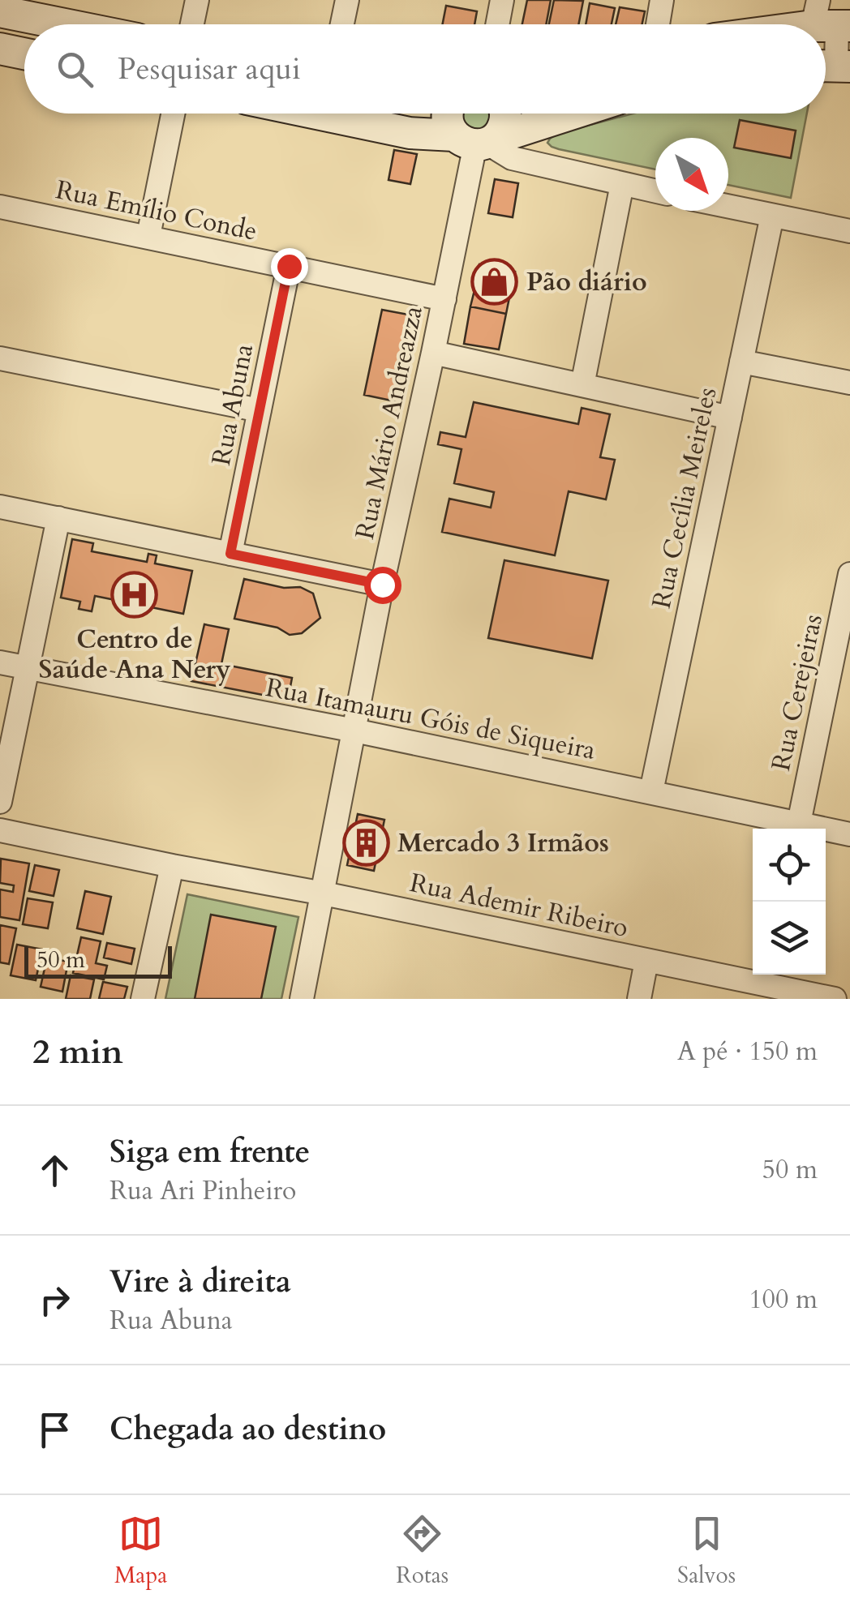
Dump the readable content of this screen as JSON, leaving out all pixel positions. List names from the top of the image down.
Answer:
{
  "streets": {
    "street": [
      "Rua Emílio Conde",
      "Rua Abuna",
      "Rua Mário Andreazza",
      "Rua Cecília Meireles",
      "Rua Cerejeiras",
      "Rua Itamauru Góis de Siqueira",
      "Rua Ademir Ribeiro"
    ]
  },
  "crossings": [
    ["Rua Emílio Conde", "Rua Abuna"],
    ["Rua Emílio Conde", "Rua Mário Andreazza"],
    ["Rua Mário Andreazza", "Rua Itamauru Góis de Siqueira"],
    ["Rua Mário Andreazza", "Rua Ademir Ribeiro"],
    ["Rua Cecília Meireles", "Rua Itamauru Góis de Siqueira"],
    ["Rua Cerejeiras", "Rua Itamauru Góis de Siqueira"]
  ],
  "places": {
    "shop": ["Pão diário"],
    "hospital": ["Centro de Saúde Ana Nery"],
    "building": ["Mercado 3 Irmãos"]
  },
  "scale_bar": "50 m",
  "north": "bottom right",
  "page": {
    "search": "Pesquisar aqui",
    "scale": "50 m",
    "heading": ["2 min", "A pé · 150 m"],
    "list": [
      ["Siga em frente", "Rua Ari Pinheiro", "50 m"],
      ["Vire à direita", "Rua Abuna", "100 m"],
      "Chegada ao destino"
    ],
    "nav": ["Mapa", "Rotas", "Salvos"]
  }
}
